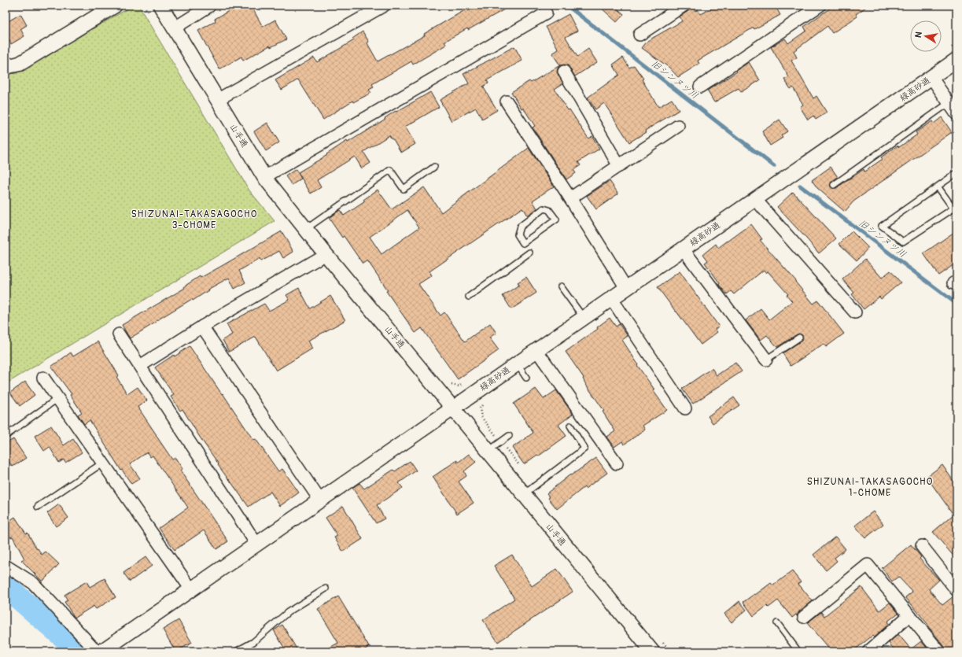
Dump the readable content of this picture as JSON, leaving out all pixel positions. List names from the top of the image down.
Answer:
{
  "streets": {
    "street": ["緑高砂通", "山手通"]
  },
  "crossings": [
    ["緑高砂通", "山手通"]
  ],
  "districts": ["SHIZUNAI-TAKASAGOCHO 3-CHOME", "SHIZUNAI-TAKASAGOCHO 1-CHOME"],
  "water": ["旧シンヌツ川"],
  "north": "left"
}
